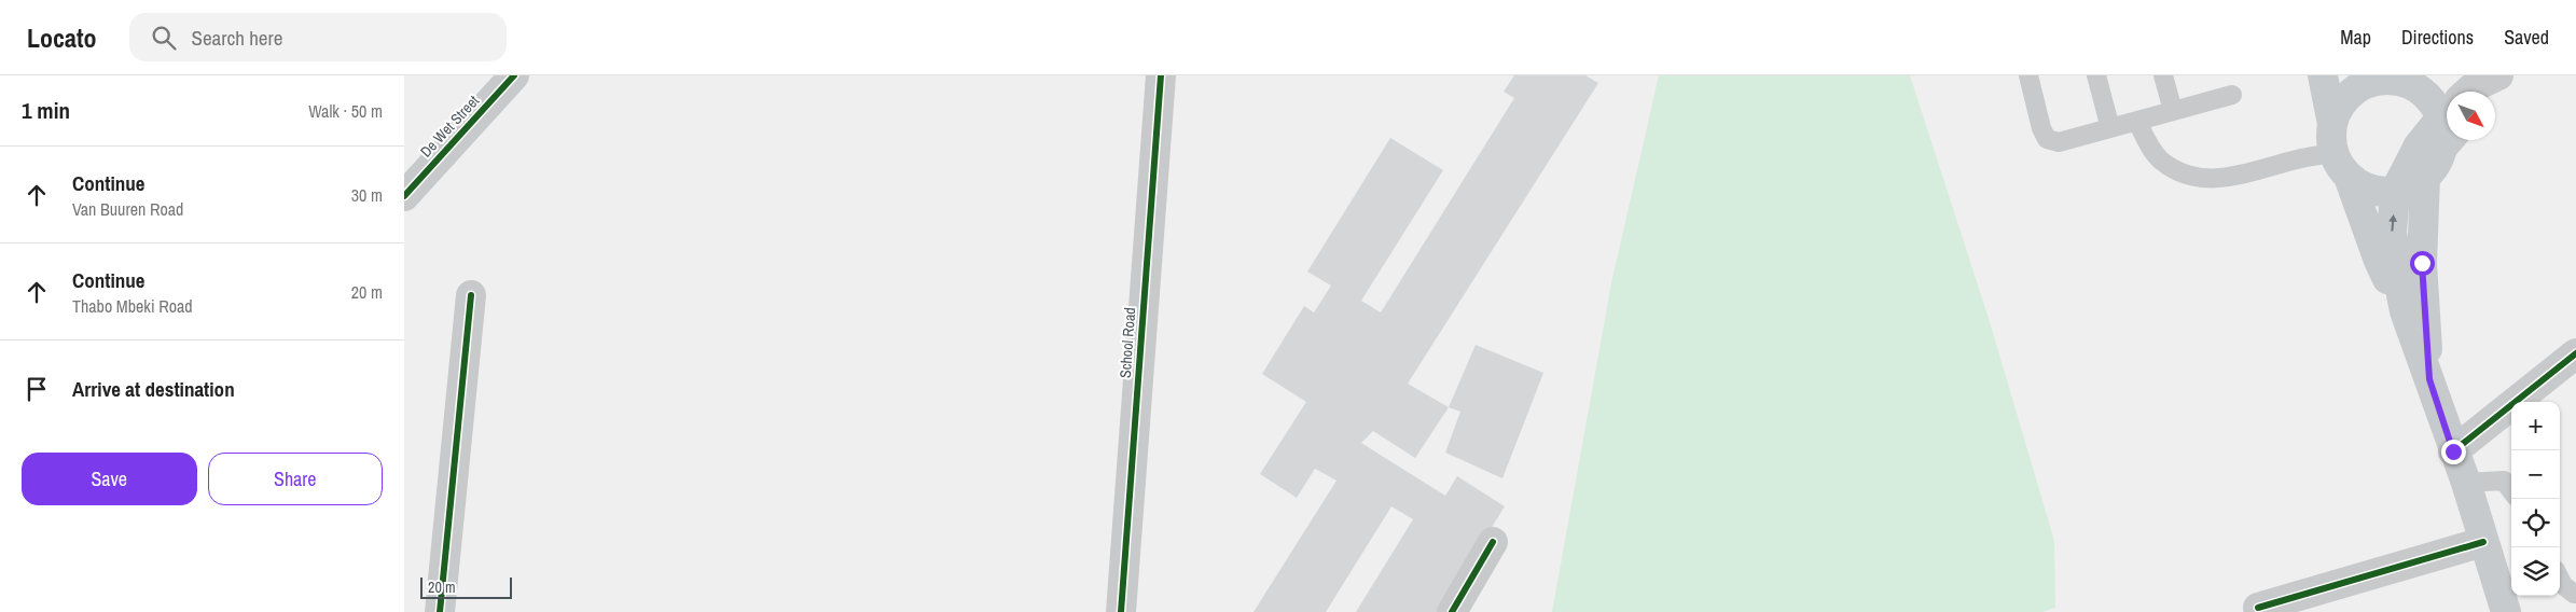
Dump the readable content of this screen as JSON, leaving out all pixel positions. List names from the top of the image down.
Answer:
{
  "streets": {
    "street": ["De Wet Street", "School Road"]
  },
  "scale_bar": "20 m",
  "north": "bottom right",
  "page": {
    "header": "Locato",
    "search": "Search here",
    "nav": ["Map", "Directions", "Saved"],
    "heading": ["1 min", "Walk · 50 m"],
    "list": [
      ["Continue", "Van Buuren Road", "30 m"],
      ["Continue", "Thabo Mbeki Road", "20 m"],
      "Arrive at destination"
    ],
    "map_buttons": ["+", "−"],
    "buttons": ["Save", "Share"],
    "scale": "20 m"
  }
}
